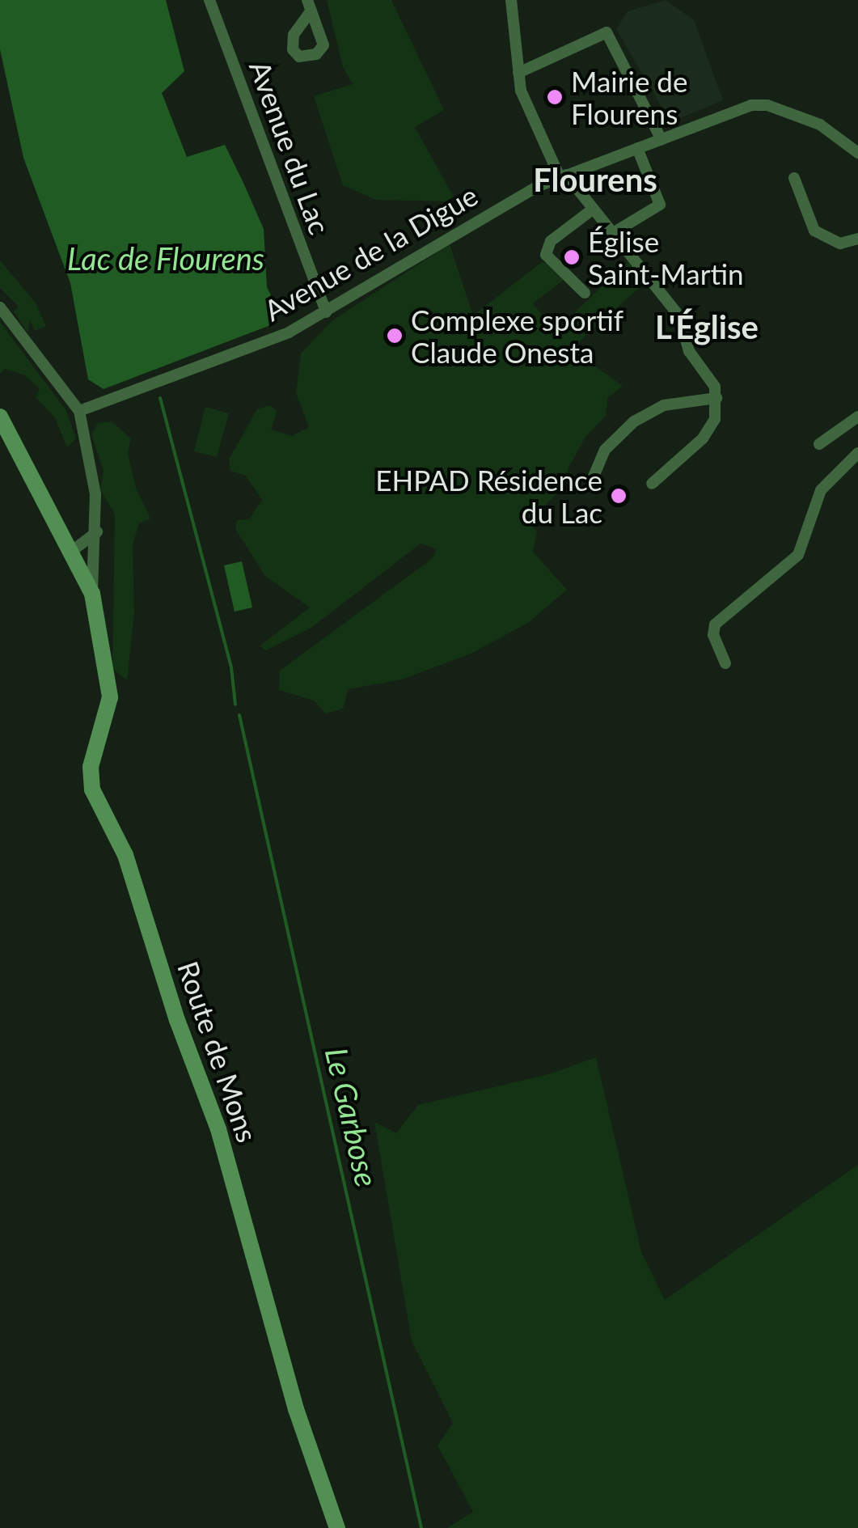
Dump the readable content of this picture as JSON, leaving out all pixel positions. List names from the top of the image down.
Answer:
{
  "streets": {
    "street": ["Avenue du Lac", "Avenue de la Digue", "Route de Mons"]
  },
  "crossings": [
    ["Avenue du Lac", "Avenue de la Digue"],
    ["Avenue de la Digue", "Route de Mons"]
  ],
  "districts": ["Flourens", "L'Église"],
  "water": ["Lac de Flourens", "Le Garbose"],
  "places": [
    "Mairie de Flourens",
    "Église Saint-Martin",
    "Complexe sportif Claude Onesta",
    "EHPAD Résidence du Lac"
  ]
}
